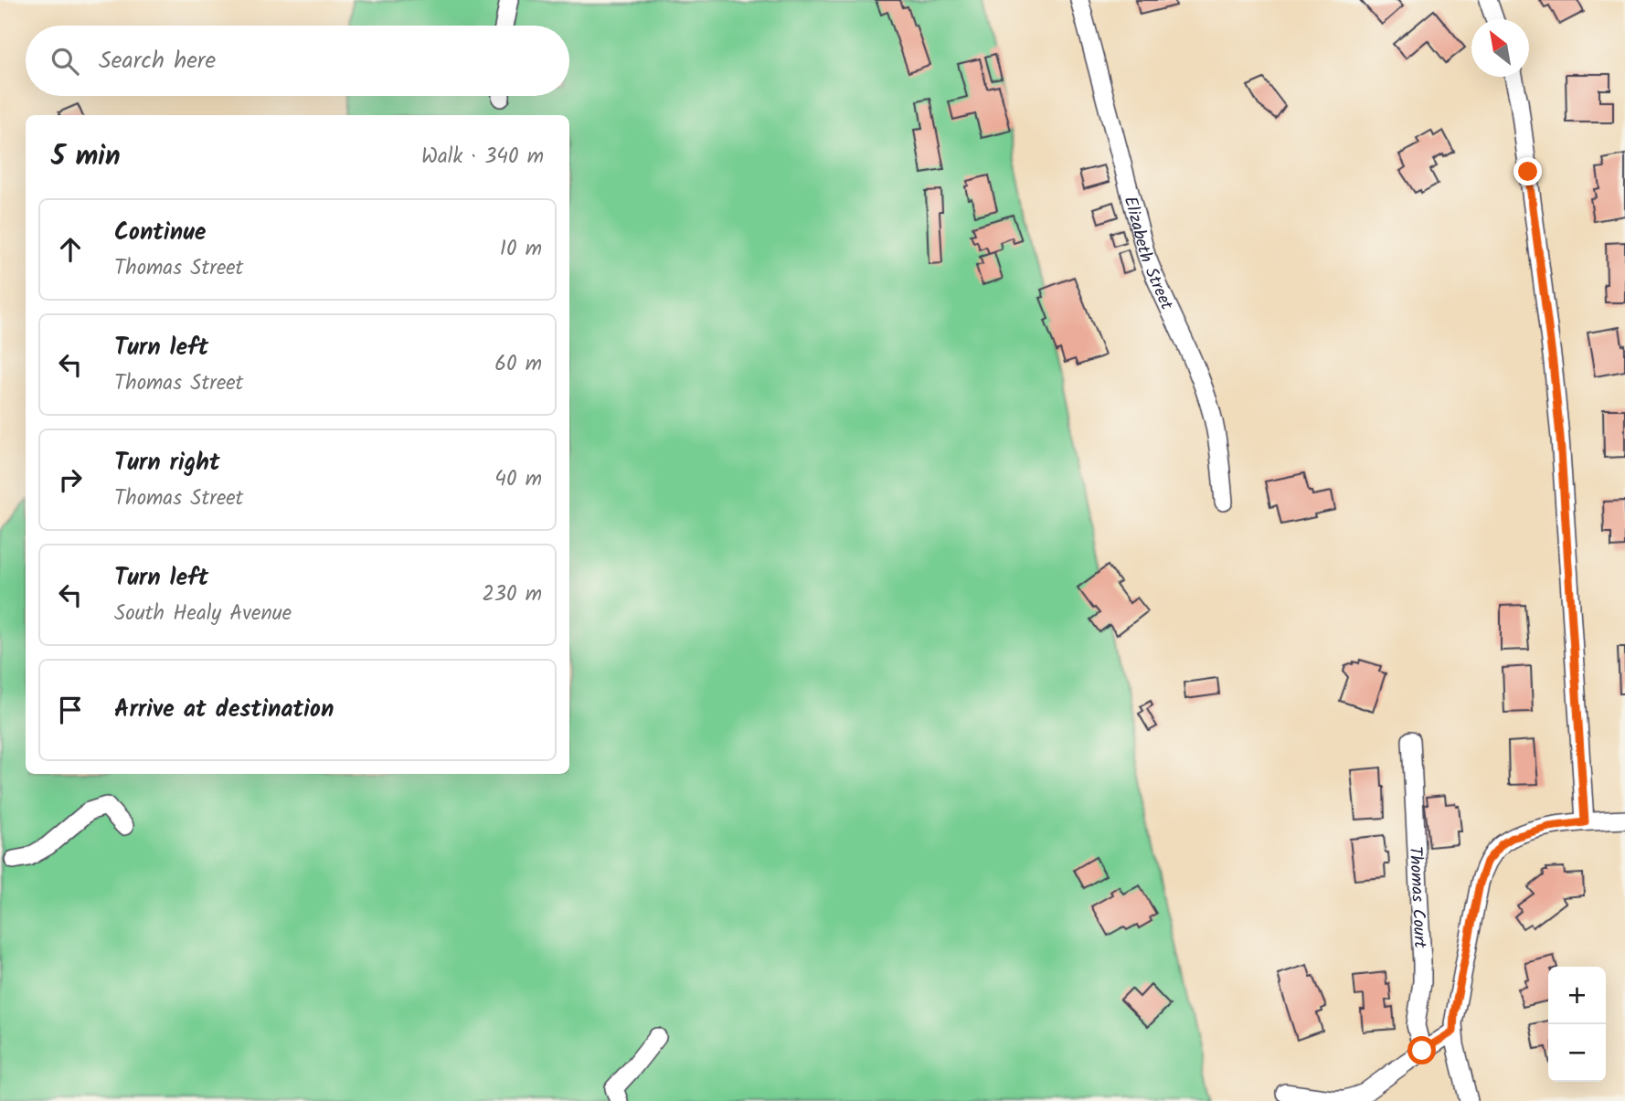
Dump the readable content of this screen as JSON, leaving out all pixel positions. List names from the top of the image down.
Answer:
{
  "streets": {
    "street": ["Elizabeth Street", "Thomas Court"]
  },
  "north": "top left",
  "page": {
    "search": "Search here",
    "heading": ["5 min", "Walk · 340 m"],
    "list": [
      ["Continue", "Thomas Street", "10 m"],
      ["Turn left", "Thomas Street", "60 m"],
      ["Turn right", "Thomas Street", "40 m"],
      ["Turn left", "South Healy Avenue", "230 m"],
      "Arrive at destination"
    ],
    "map_buttons": ["+", "−"]
  }
}
